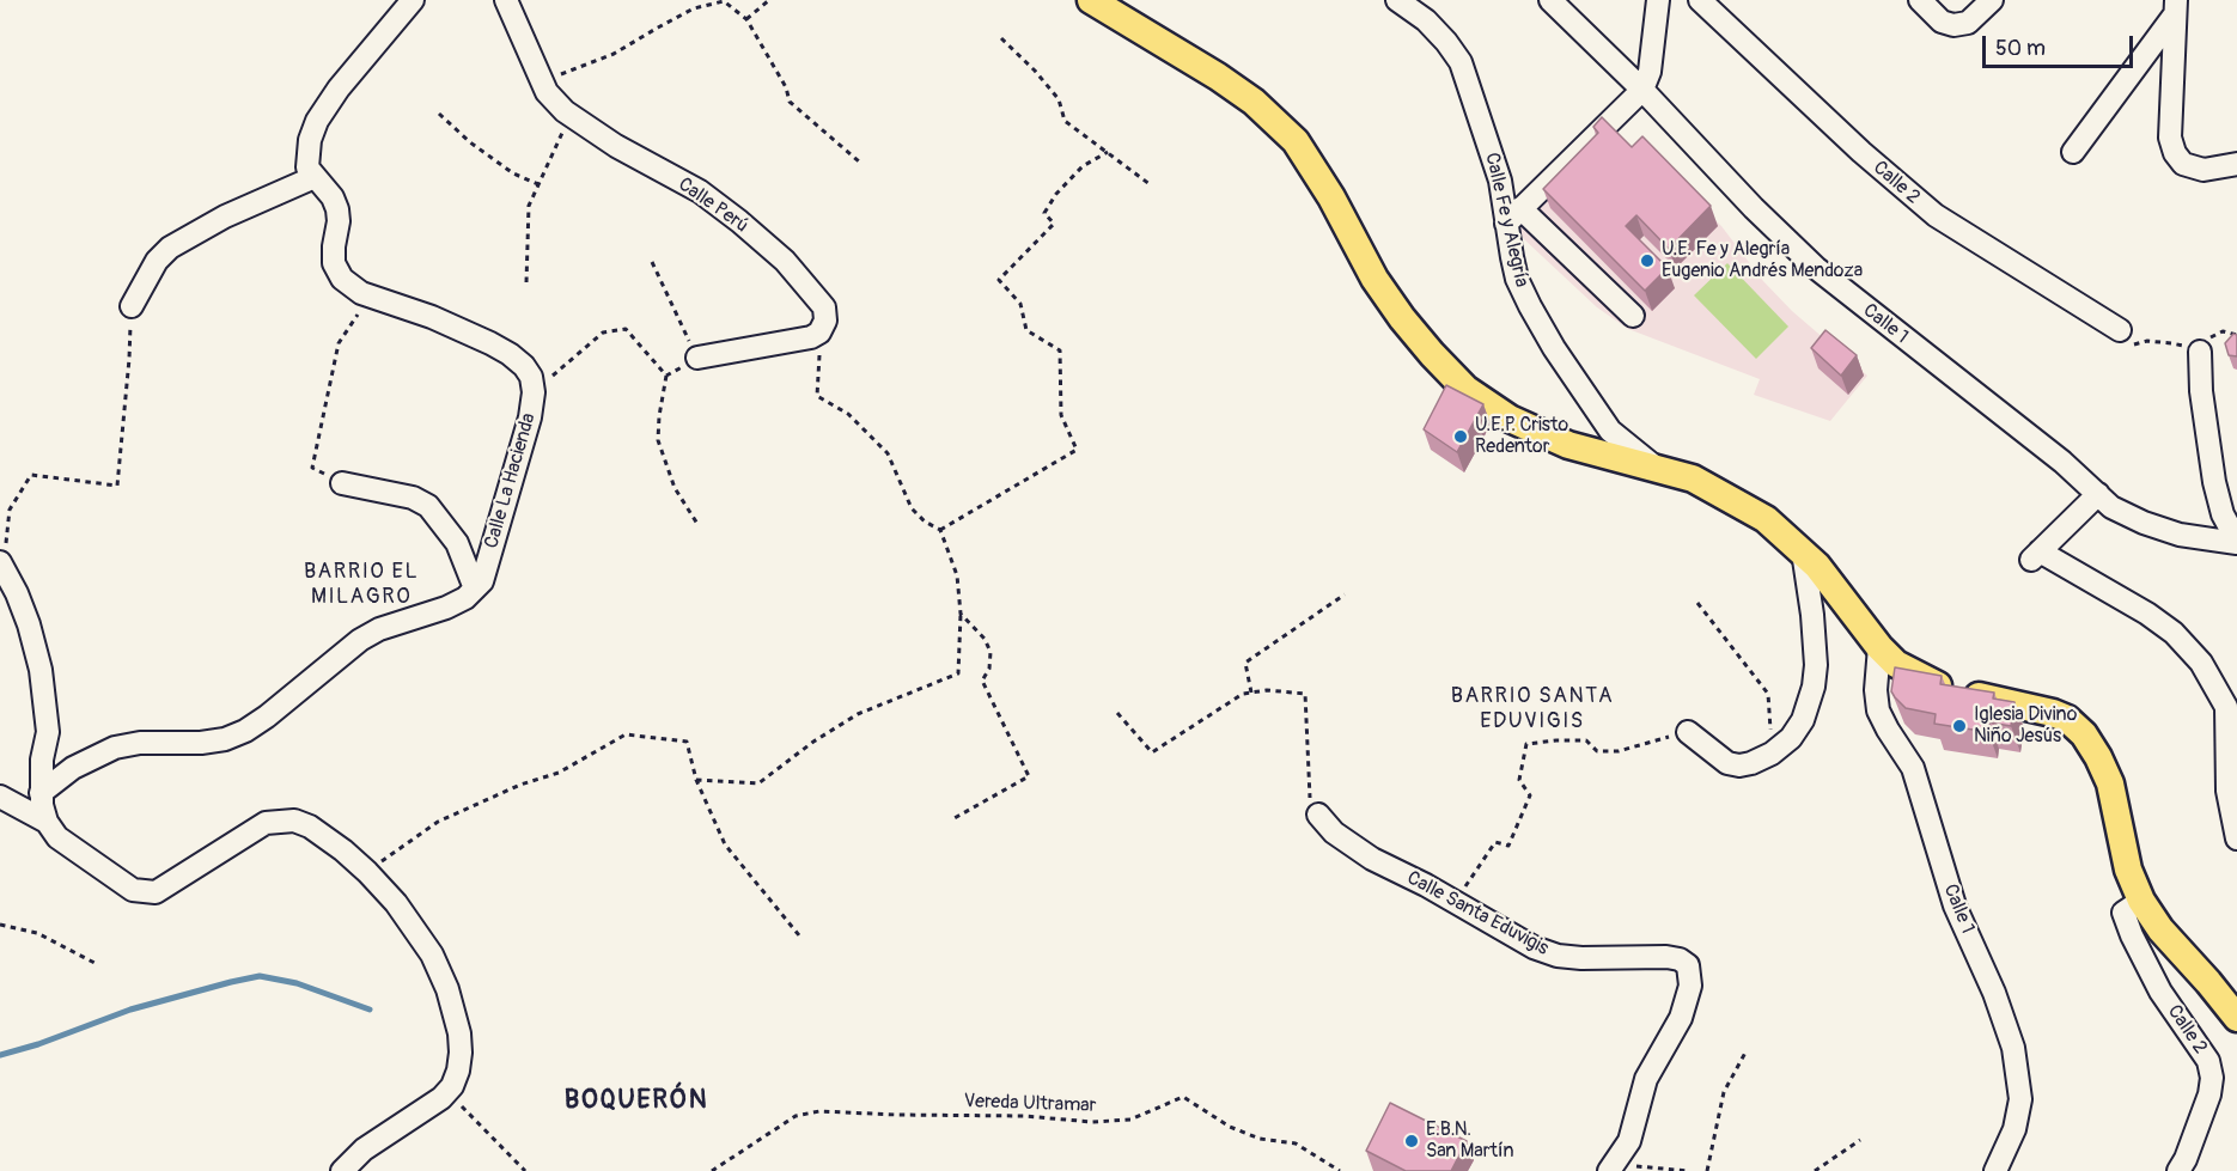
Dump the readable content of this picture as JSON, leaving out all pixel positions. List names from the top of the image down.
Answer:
{
  "streets": {
    "street": [
      "Calle 2",
      "Calle Perú",
      "Calle Fe y Alegría",
      "Calle 1",
      "Calle La Hacienda",
      "Calle Santa Eduvigis"
    ],
    "path": ["Vereda Ultramar"]
  },
  "districts": ["BARRIO EL MILAGRO", "BARRIO SANTA EDUVIGIS", "BOQUERÓN"],
  "places": [
    "U.E. Fe y Alegría Eugenio Andrés Mendoza",
    "U.E.P. Cristo Redentor",
    "Iglesia Divino Niño Jesús",
    "E.B.N. San Martín"
  ],
  "scale_bar": "50 m"
}
